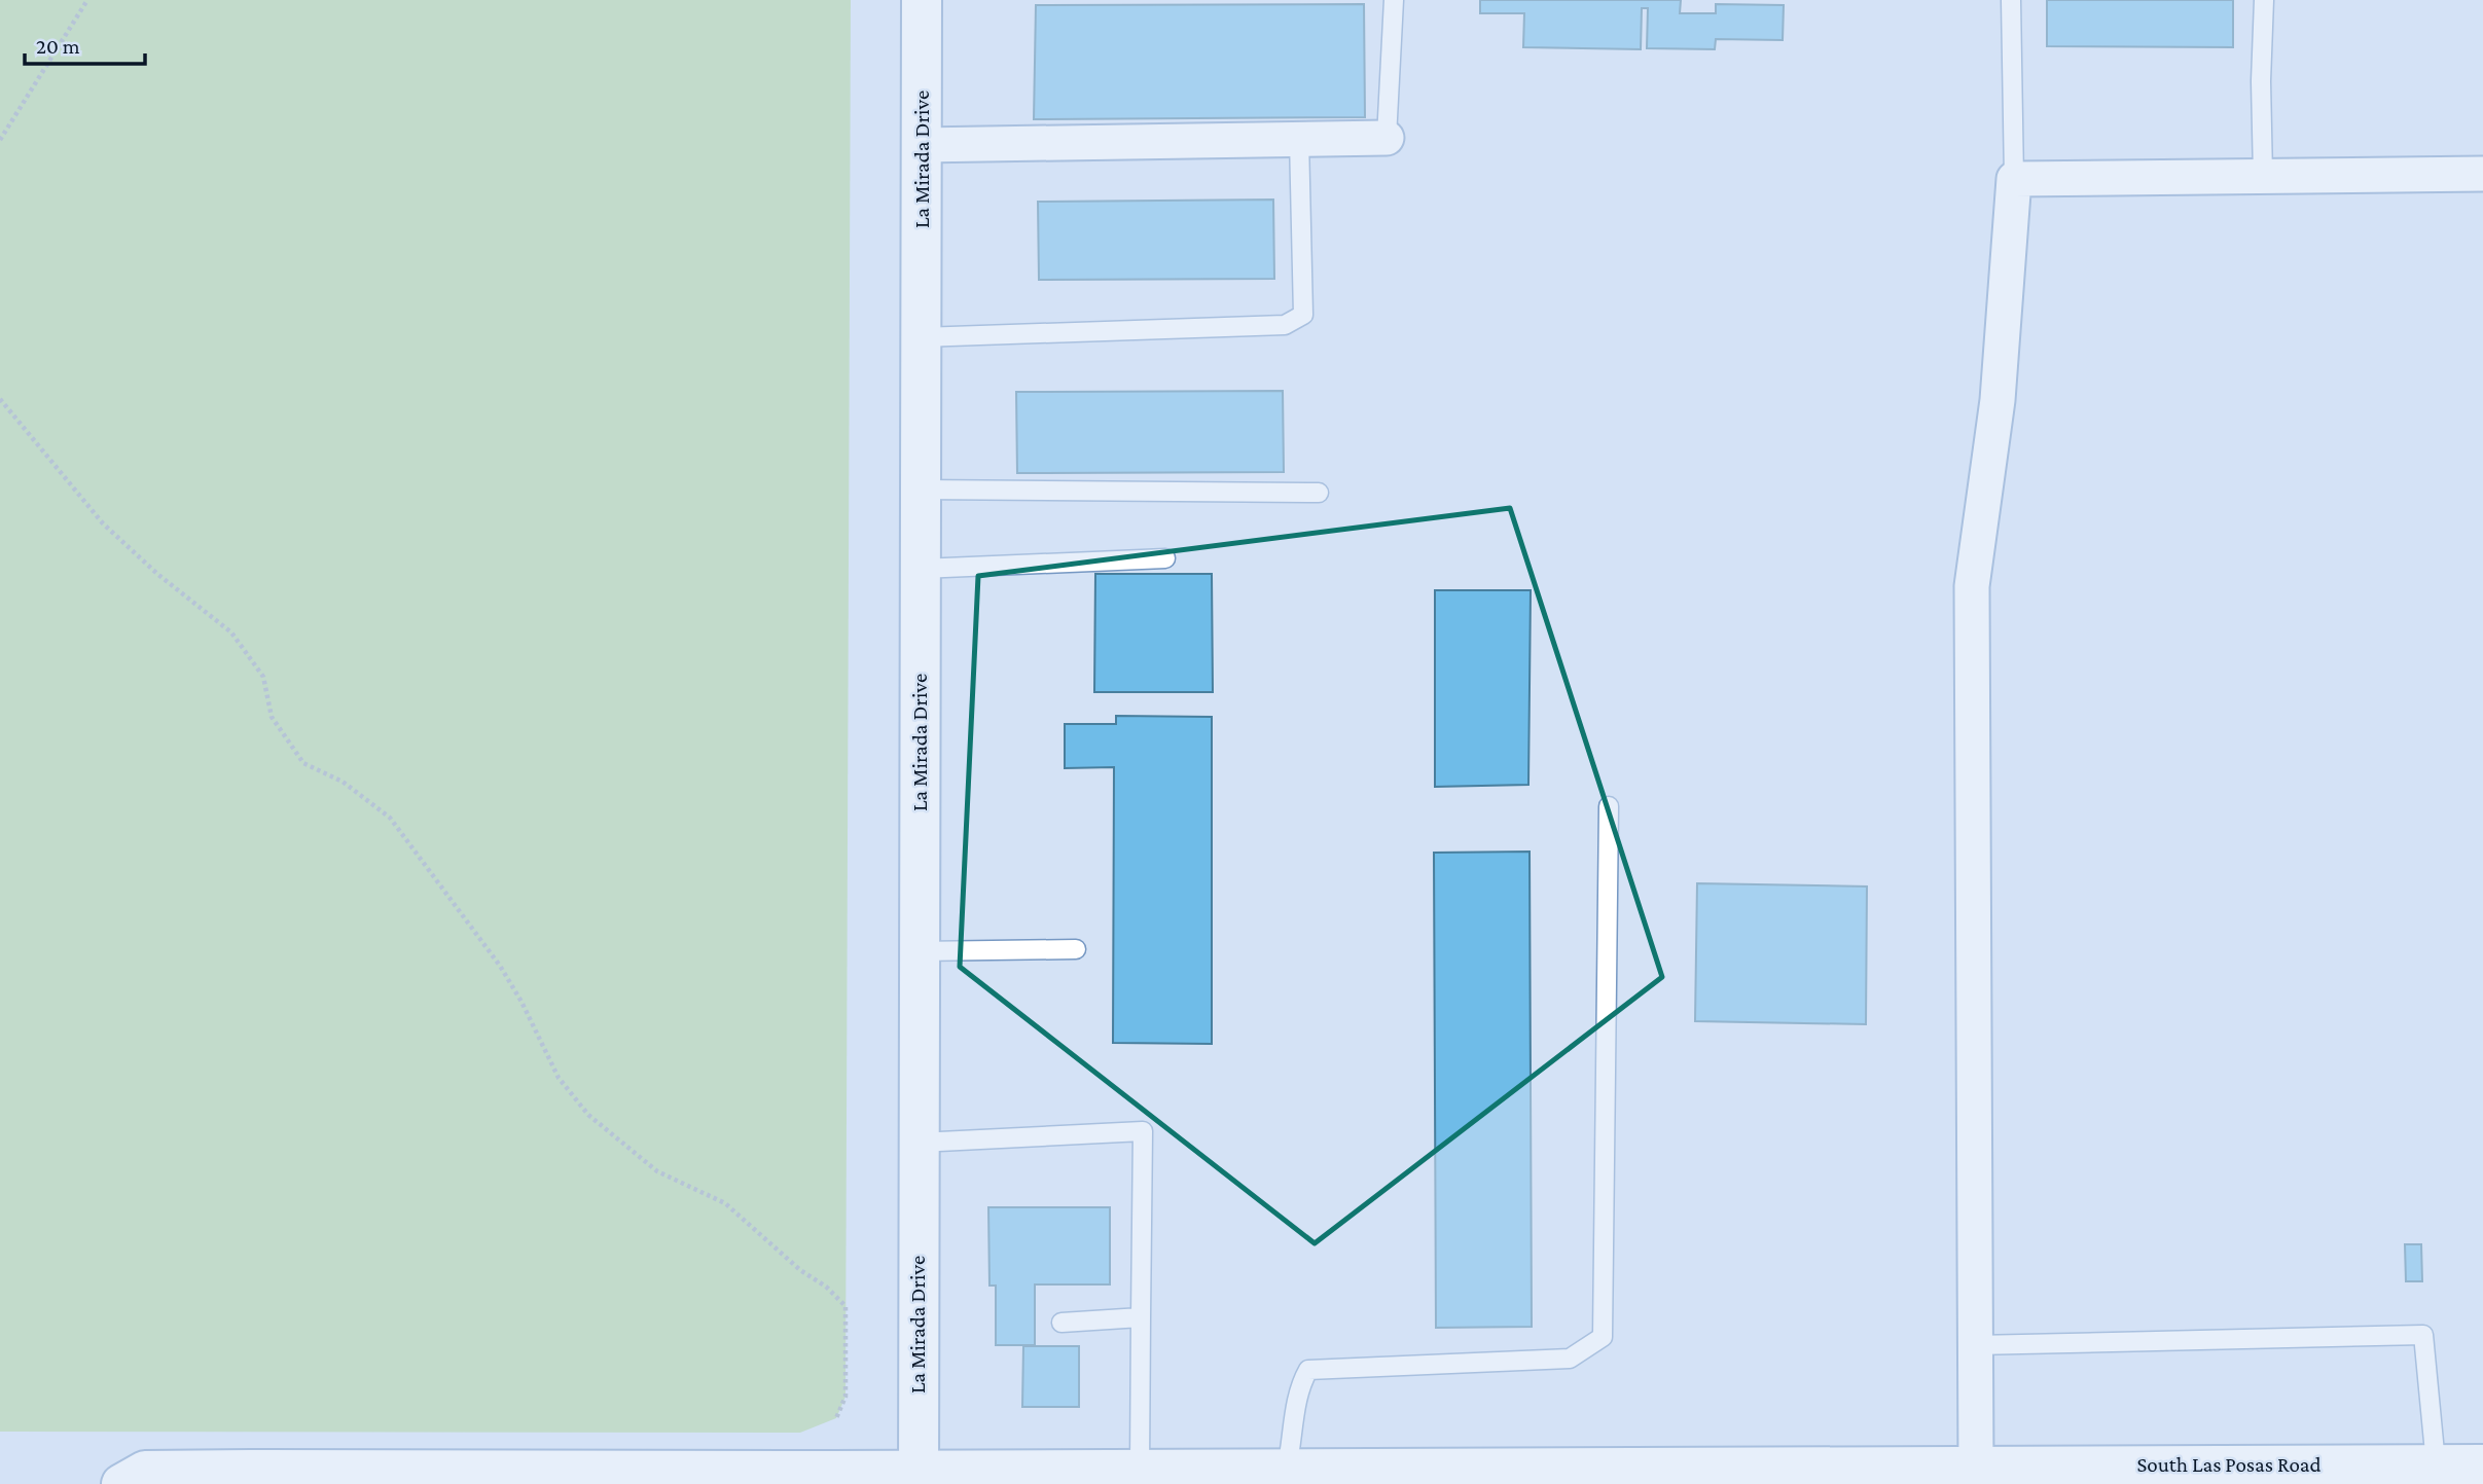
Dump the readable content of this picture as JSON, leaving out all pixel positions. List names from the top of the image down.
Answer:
{
  "streets": {
    "main road": ["La Mirada Drive", "South Las Posas Road"]
  },
  "crossings": [
    ["La Mirada Drive", "South Las Posas Road"]
  ],
  "scale_bar": "20 m"
}
